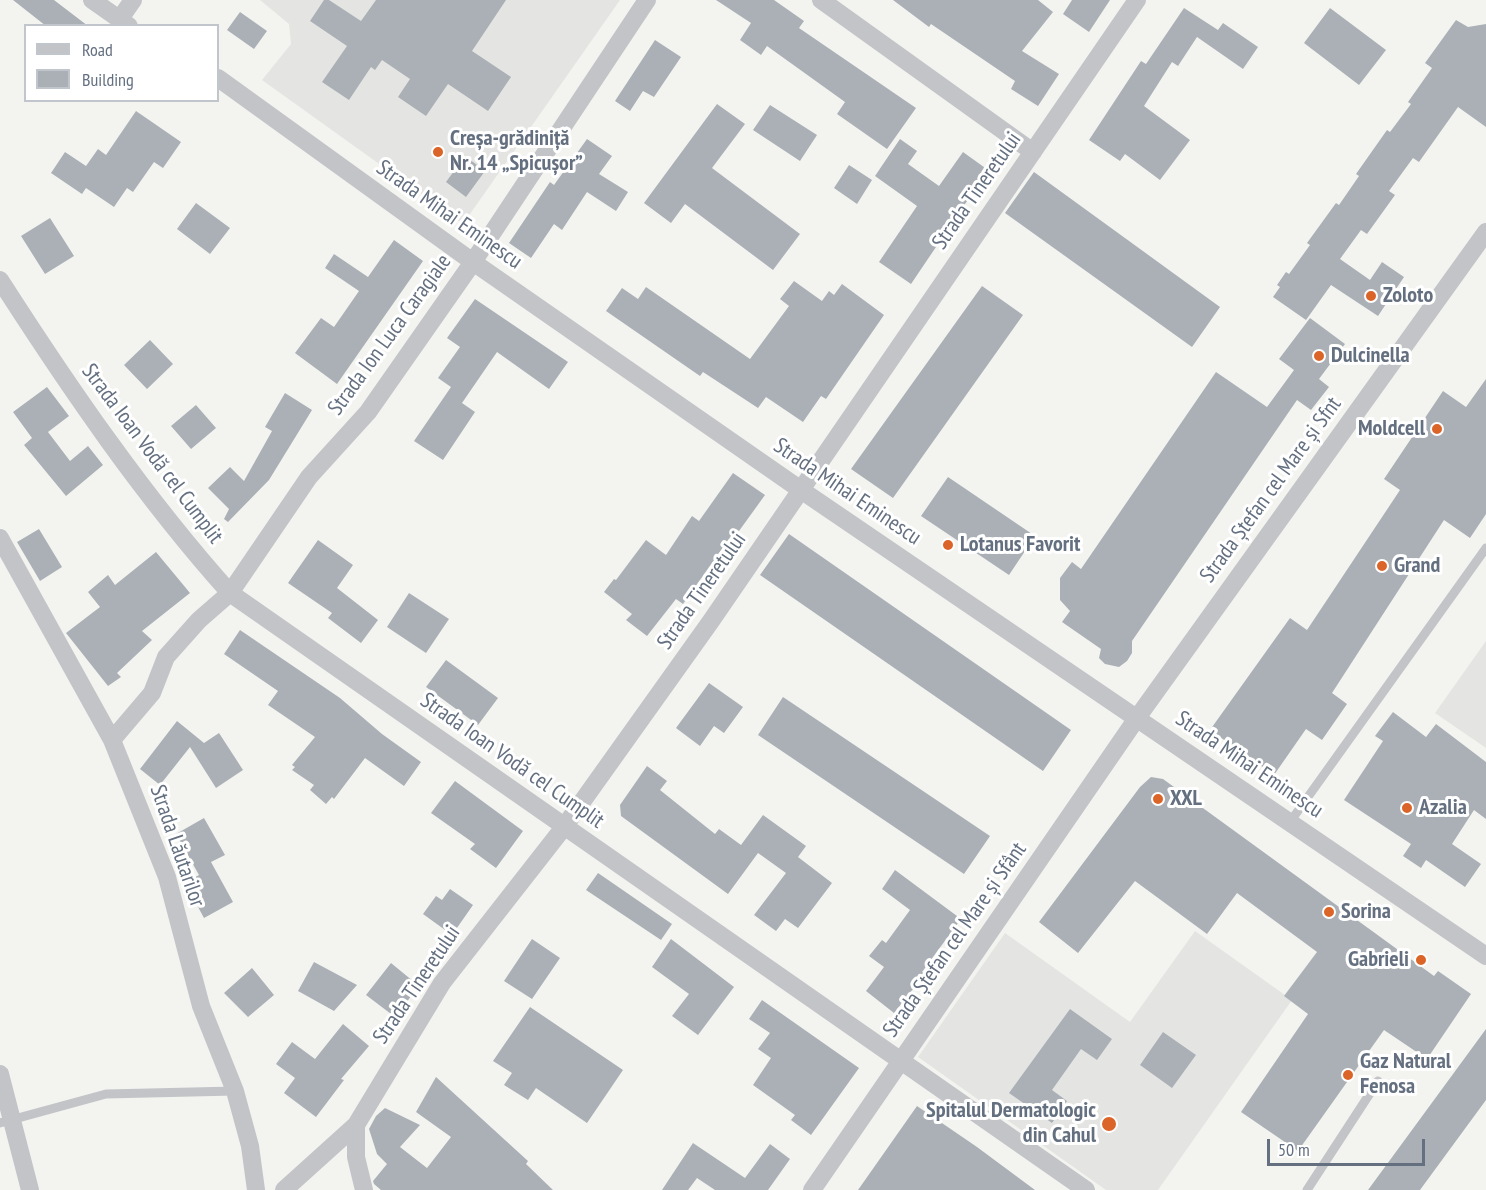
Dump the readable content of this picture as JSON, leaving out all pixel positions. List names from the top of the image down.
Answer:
{
  "streets": {
    "street": [
      "Strada Tineretului",
      "Strada Mihai Eminescu",
      "Strada Ion Luca Caragiale",
      "Strada Ioan Vodă cel Cumplit",
      "Strada Ștefan cel Mare și Sfnt",
      "Strada Lăutarilor",
      "Strada Ștefan cel Mare și Sfânt"
    ]
  },
  "crossings": [
    ["Strada Tineretului", "Strada Mihai Eminescu"],
    ["Strada Tineretului", "Strada Ioan Vodă cel Cumplit"],
    ["Strada Mihai Eminescu", "Strada Ion Luca Caragiale"],
    ["Strada Mihai Eminescu", "Strada Ștefan cel Mare și Sfnt"],
    ["Strada Mihai Eminescu", "Strada Ștefan cel Mare și Sfânt"],
    ["Strada Ion Luca Caragiale", "Strada Ioan Vodă cel Cumplit"],
    ["Strada Ion Luca Caragiale", "Strada Lăutarilor"],
    ["Strada Ioan Vodă cel Cumplit", "Strada Ștefan cel Mare și Sfânt"],
    ["Strada Ștefan cel Mare și Sfnt", "Strada Ștefan cel Mare și Sfânt"]
  ],
  "places": [
    "Creșa-grădiniță Nr. 14 „Spicușor”",
    "Zoloto",
    "Dulcinella",
    "Moldcell",
    "Lotanus Favorit",
    "Grand",
    "XXL",
    "Azalia",
    "Sorina",
    "Gabrieli",
    "Gaz Natural Fenosa",
    "Spitalul Dermatologic din Cahul"
  ],
  "legend": ["Road", "Building"],
  "scale_bar": "50 m"
}
